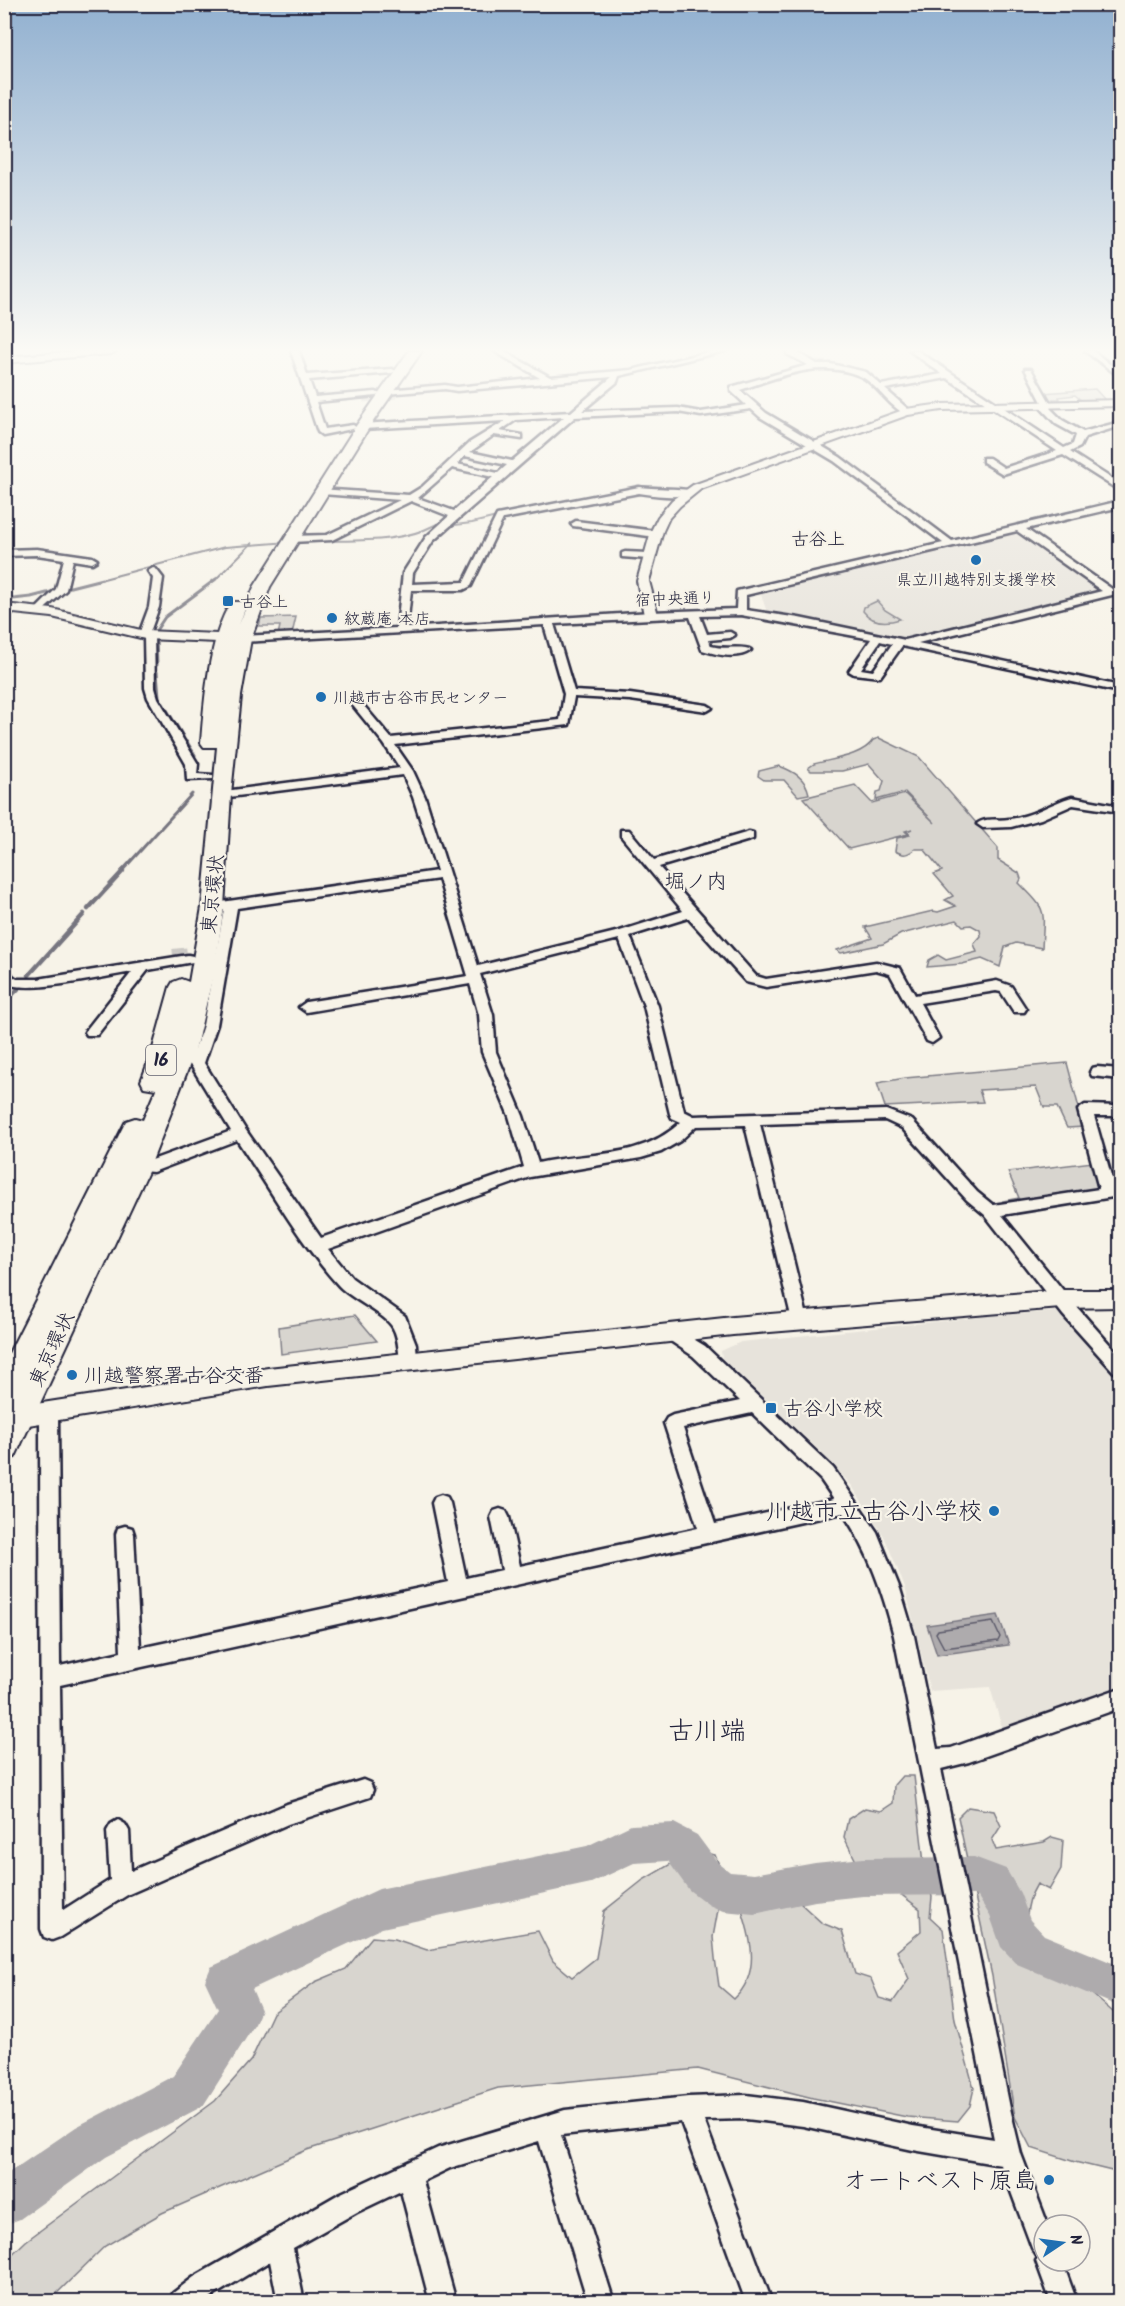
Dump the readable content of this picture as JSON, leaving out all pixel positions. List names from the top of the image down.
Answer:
{
  "streets": {
    "highway": ["東京環状", "16"],
    "street": ["宿中央通り"]
  },
  "crossings": [
    ["宿中央通り", "東京環状"]
  ],
  "districts": ["古谷上", "堀ノ内", "古川端"],
  "places": {
    "other": [
      "県立川越特別支援学校",
      "紋蔵庵 本店",
      "川越市古谷市民センター",
      "川越警察署古谷交番",
      "川越市立古谷小学校",
      "オートベスト原島"
    ],
    "transit": ["古谷上", "古谷小学校"]
  },
  "north": "right"
}
